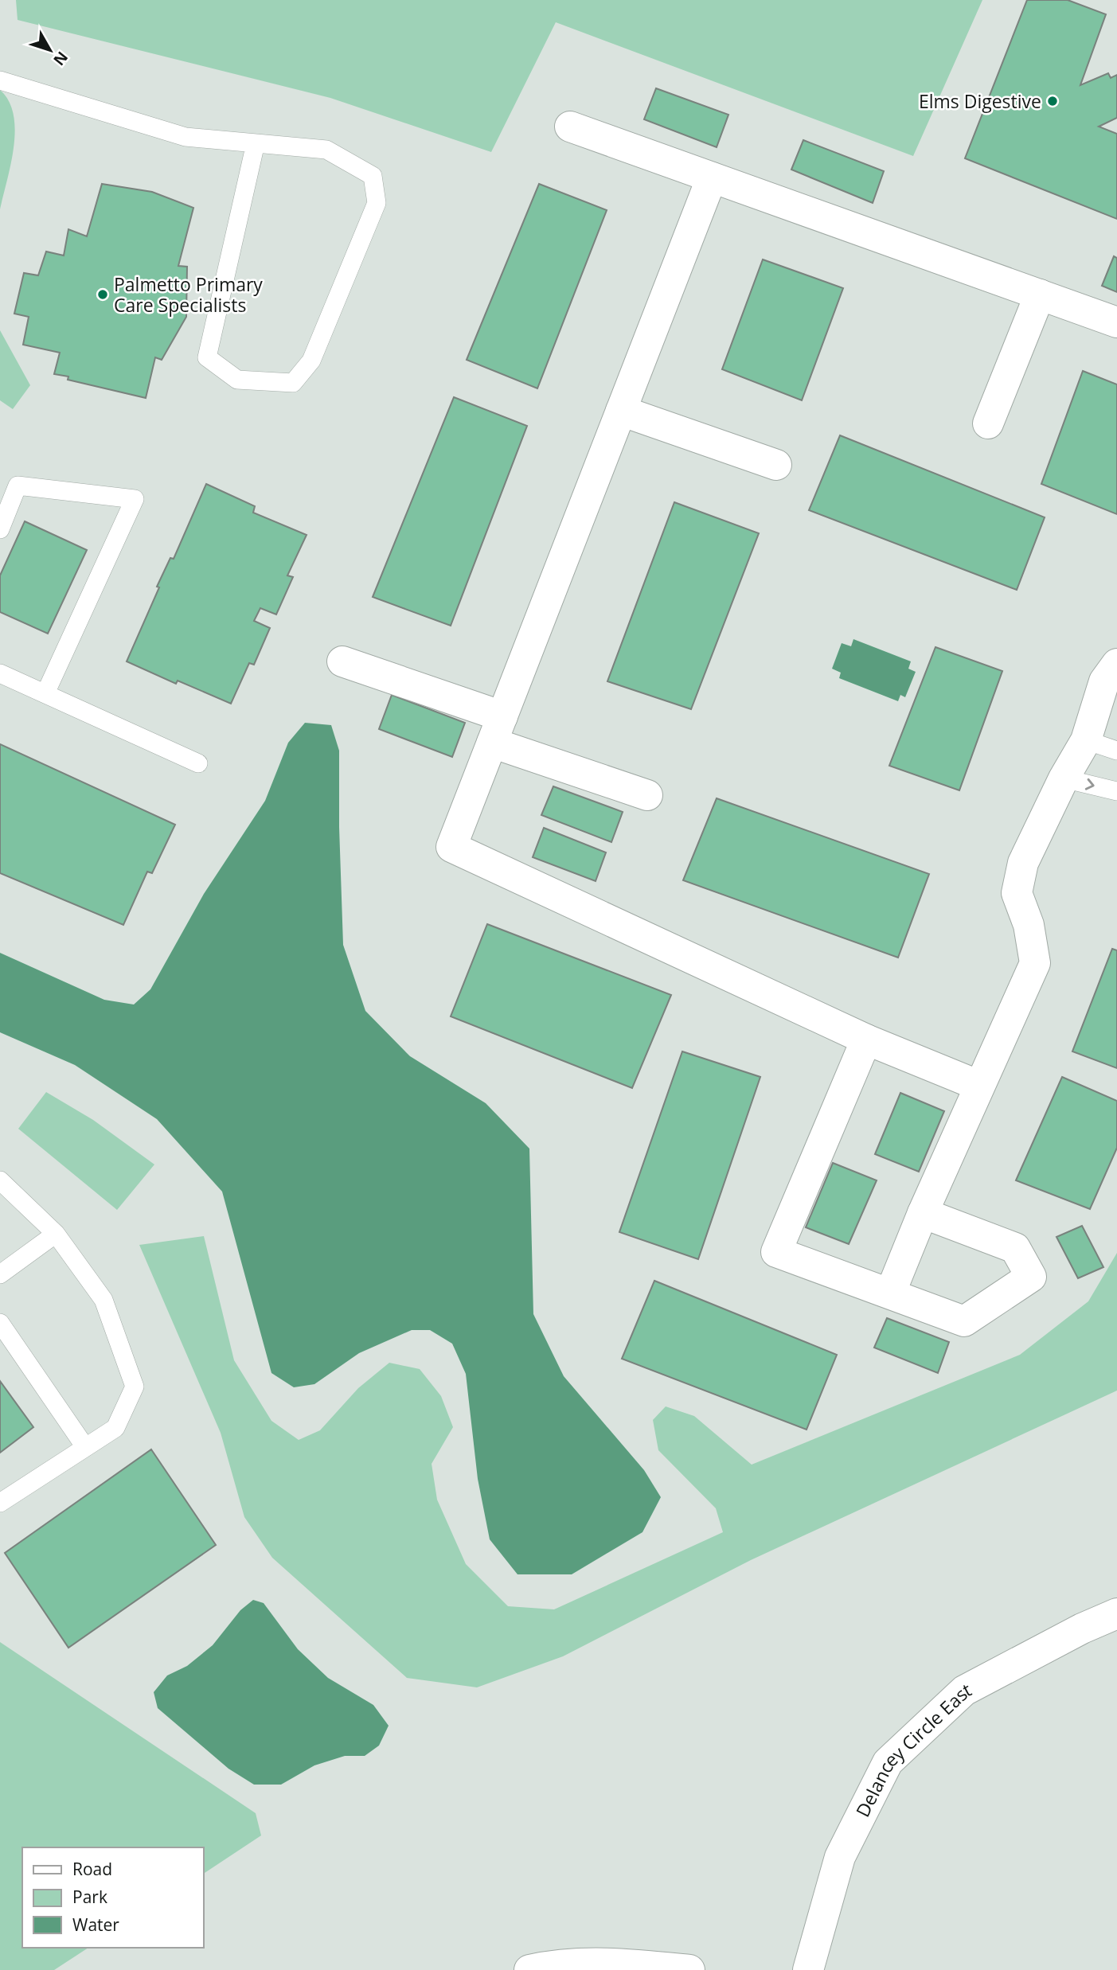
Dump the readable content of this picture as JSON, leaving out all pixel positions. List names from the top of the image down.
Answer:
{
  "streets": {
    "street": ["Delancey Circle East"]
  },
  "places": ["Elms Digestive", "Palmetto Primary Care Specialists"],
  "legend": ["Road", "Park", "Water"],
  "north": "bottom right"
}
